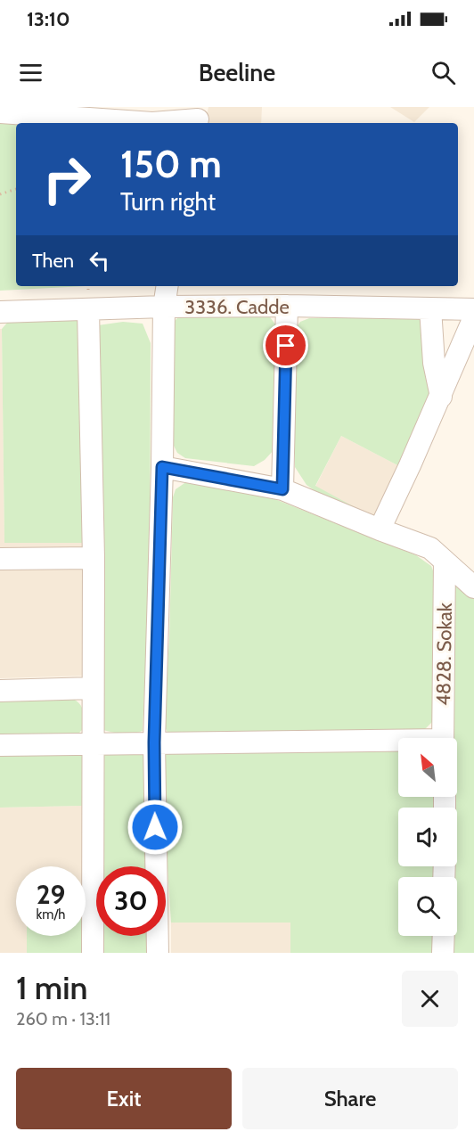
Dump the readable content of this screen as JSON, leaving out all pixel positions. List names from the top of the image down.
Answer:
{
  "streets": {
    "street": ["3336. Cadde", "4828. Sokak"]
  },
  "north": "top left",
  "page": {
    "status": "13:10",
    "header": "Beeline",
    "turn": ["150 m", "Turn right"],
    "then": "Then",
    "speed": "29 km/h",
    "limit": "30",
    "heading": ["1 min", "260 m · 13:11"],
    "buttons": ["Exit", "Share"]
  }
}
